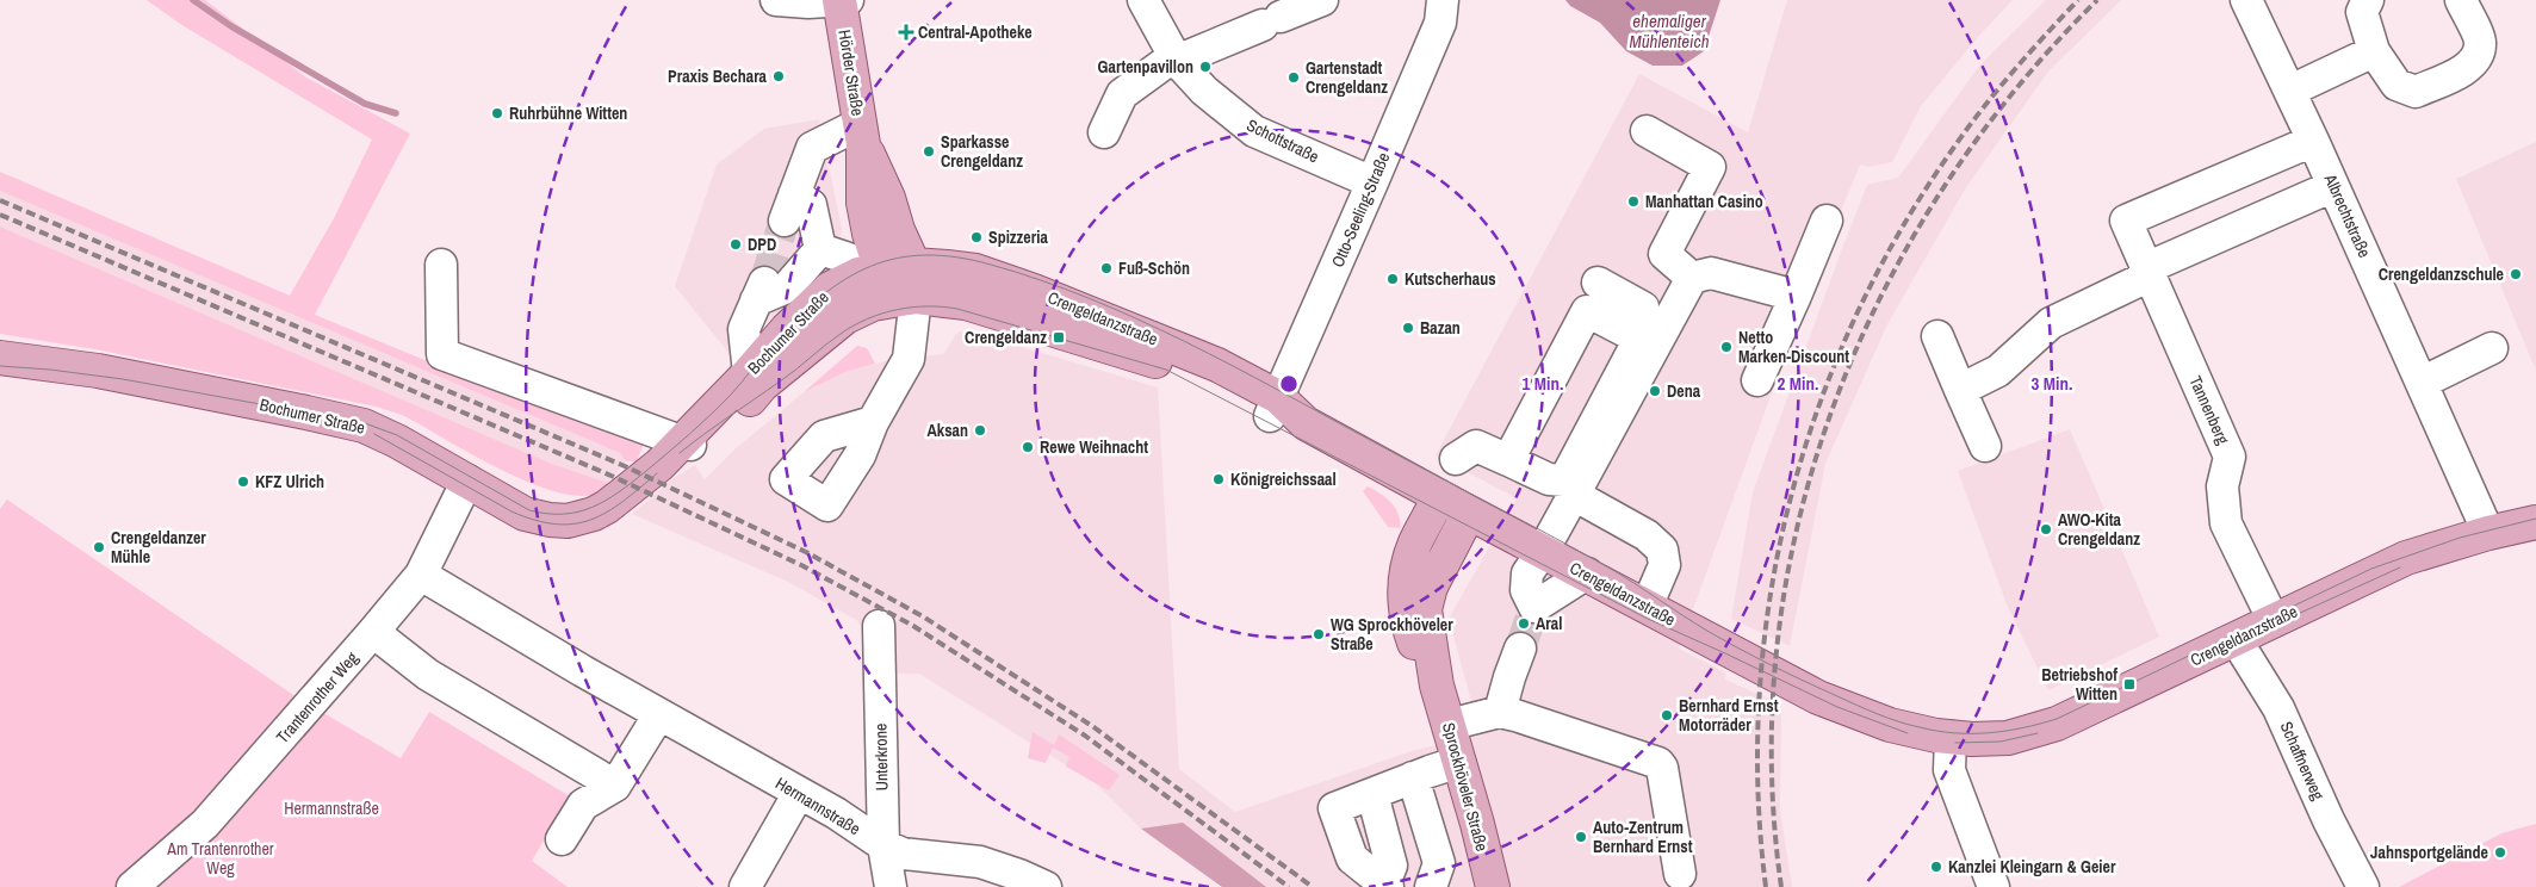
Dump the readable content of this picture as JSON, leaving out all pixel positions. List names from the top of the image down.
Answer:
{
  "streets": {
    "main road": [
      "Hörder Straße",
      "Crengeldanzstraße",
      "Bochumer Straße",
      "Sprockhöveler Straße"
    ],
    "street": [
      "Schottstraße",
      "Otto-Seeling-Straße",
      "Albrechtstraße",
      "Tannenberg",
      "Trantenrother Weg",
      "Unterkrone",
      "Schaffnerweg",
      "Hermannstraße"
    ]
  },
  "crossings": [
    ["Hörder Straße", "Crengeldanzstraße"],
    ["Hörder Straße", "Bochumer Straße"],
    ["Schottstraße", "Otto-Seeling-Straße"],
    ["Otto-Seeling-Straße", "Crengeldanzstraße"],
    ["Albrechtstraße", "Crengeldanzstraße"],
    ["Albrechtstraße", "Tannenberg"],
    ["Crengeldanzstraße", "Bochumer Straße"],
    ["Crengeldanzstraße", "Tannenberg"],
    ["Crengeldanzstraße", "Schaffnerweg"],
    ["Crengeldanzstraße", "Sprockhöveler Straße"],
    ["Bochumer Straße", "Trantenrother Weg"],
    ["Trantenrother Weg", "Hermannstraße"],
    ["Unterkrone", "Hermannstraße"]
  ],
  "water": ["ehemaliger Mühlenteich"],
  "parks": ["Hermannstraße", "Am Trantenrother Weg"],
  "places": {
    "health": ["Central-Apotheke"],
    "other": [
      "Gartenpavillon",
      "Praxis Bechara",
      "Gartenstadt Crengeldanz",
      "Ruhrbühne Witten",
      "Sparkasse Crengeldanz",
      "Manhattan Casino",
      "Spizzeria",
      "DPD",
      "Fuß-Schön",
      "Crengeldanzschule",
      "Kutscherhaus",
      "Bazan",
      "Netto Marken-Discount",
      "Dena",
      "Aksan",
      "Rewe Weihnacht",
      "Königreichssaal",
      "KFZ Ulrich",
      "AWO-Kita Crengeldanz",
      "Crengeldanzer Mühle",
      "Aral",
      "WG Sprockhöveler Straße",
      "Bernhard Ernst Motorräder",
      "Auto-Zentrum Bernhard Ernst",
      "Jahnsportgelände",
      "Kanzlei Kleingarn & Geier"
    ],
    "transit": ["Crengeldanz", "Betriebshof Witten"]
  },
  "rings": ["1 Min.", "2 Min.", "3 Min."]
}
